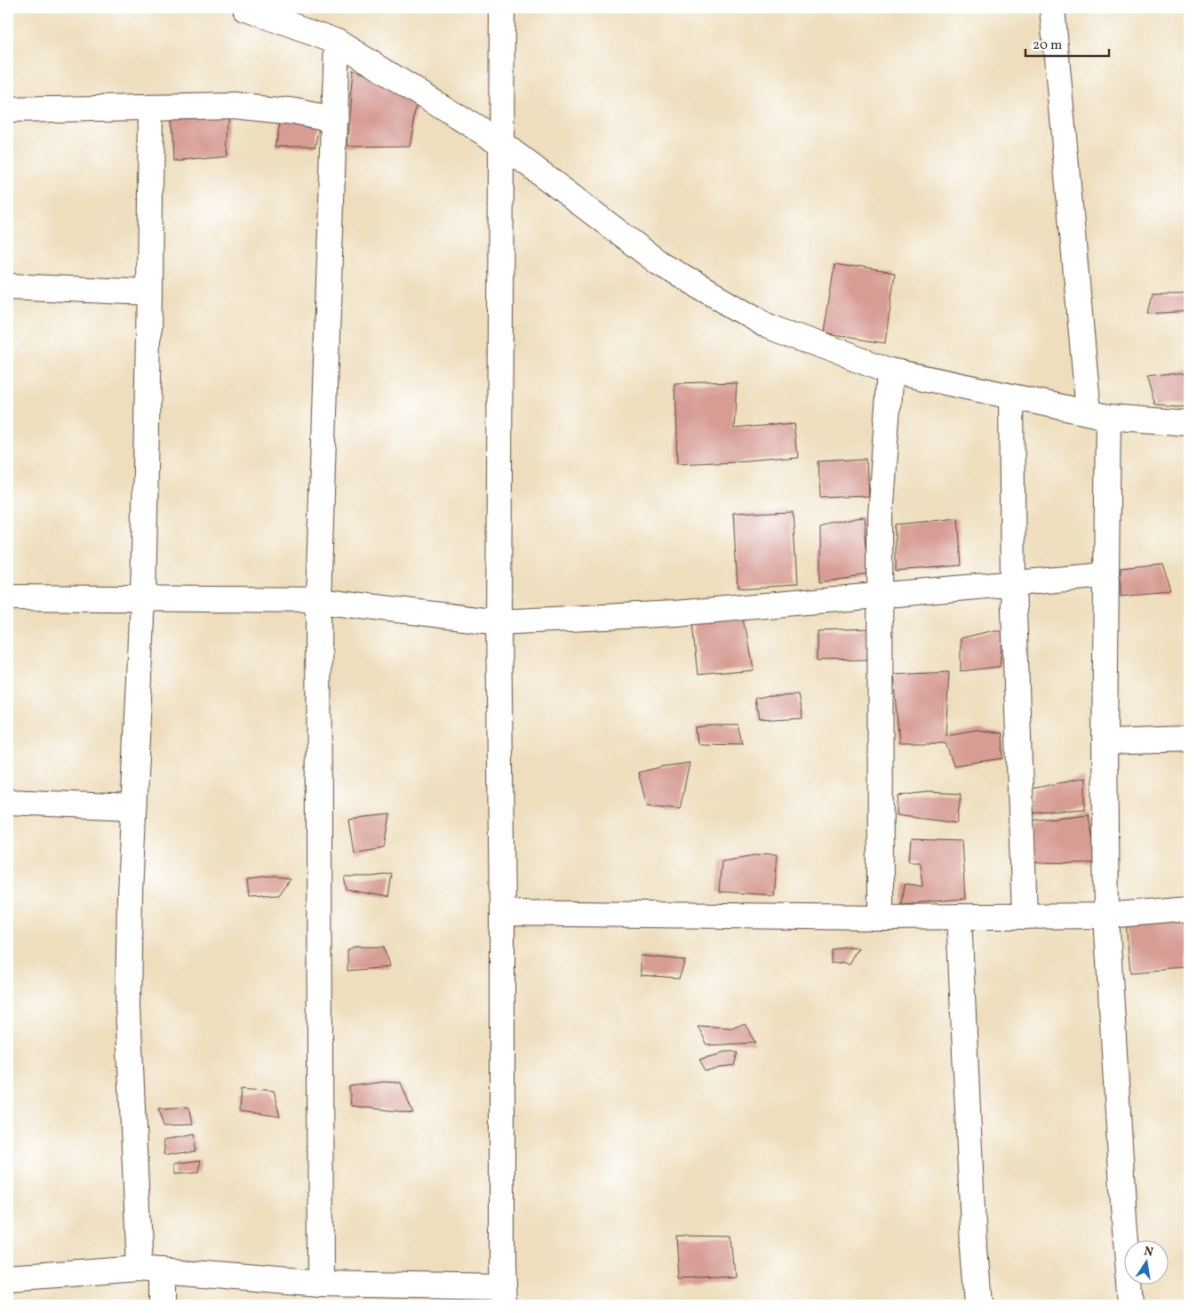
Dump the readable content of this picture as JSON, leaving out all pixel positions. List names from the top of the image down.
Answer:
{
  "scale_bar": "20 m",
  "north": "top"
}
